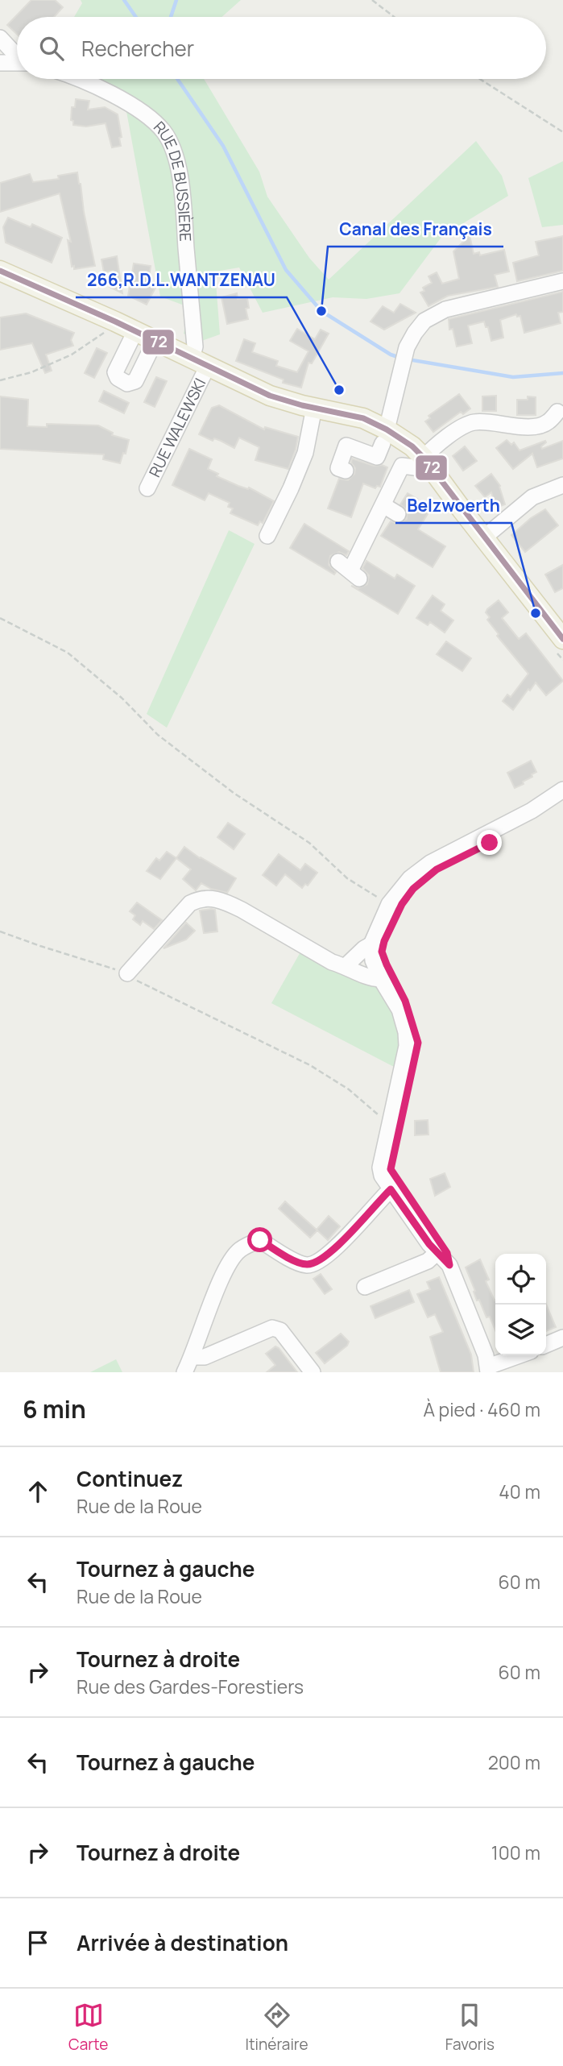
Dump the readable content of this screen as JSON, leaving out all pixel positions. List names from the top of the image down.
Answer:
{
  "streets": {
    "street": ["RUE DE BUSSIÈRE", "RUE WALEWSKI"]
  },
  "crossings": [
    ["RUE DE BUSSIÈRE", "RUE WALEWSKI"]
  ],
  "places": ["Canal des Français", "266,R.D.L.WANTZENAU", "Belzwoerth"],
  "lines": ["transit line 72"],
  "page": {
    "search": "Rechercher",
    "heading": ["6 min", "À pied · 460 m"],
    "list": [
      ["Continuez", "Rue de la Roue", "40 m"],
      ["Tournez à gauche", "Rue de la Roue", "60 m"],
      ["Tournez à droite", "Rue des Gardes-Forestiers", "60 m"],
      ["Tournez à gauche", "200 m"],
      ["Tournez à droite", "100 m"],
      "Arrivée à destination"
    ],
    "nav": ["Carte", "Itinéraire", "Favoris"]
  }
}
